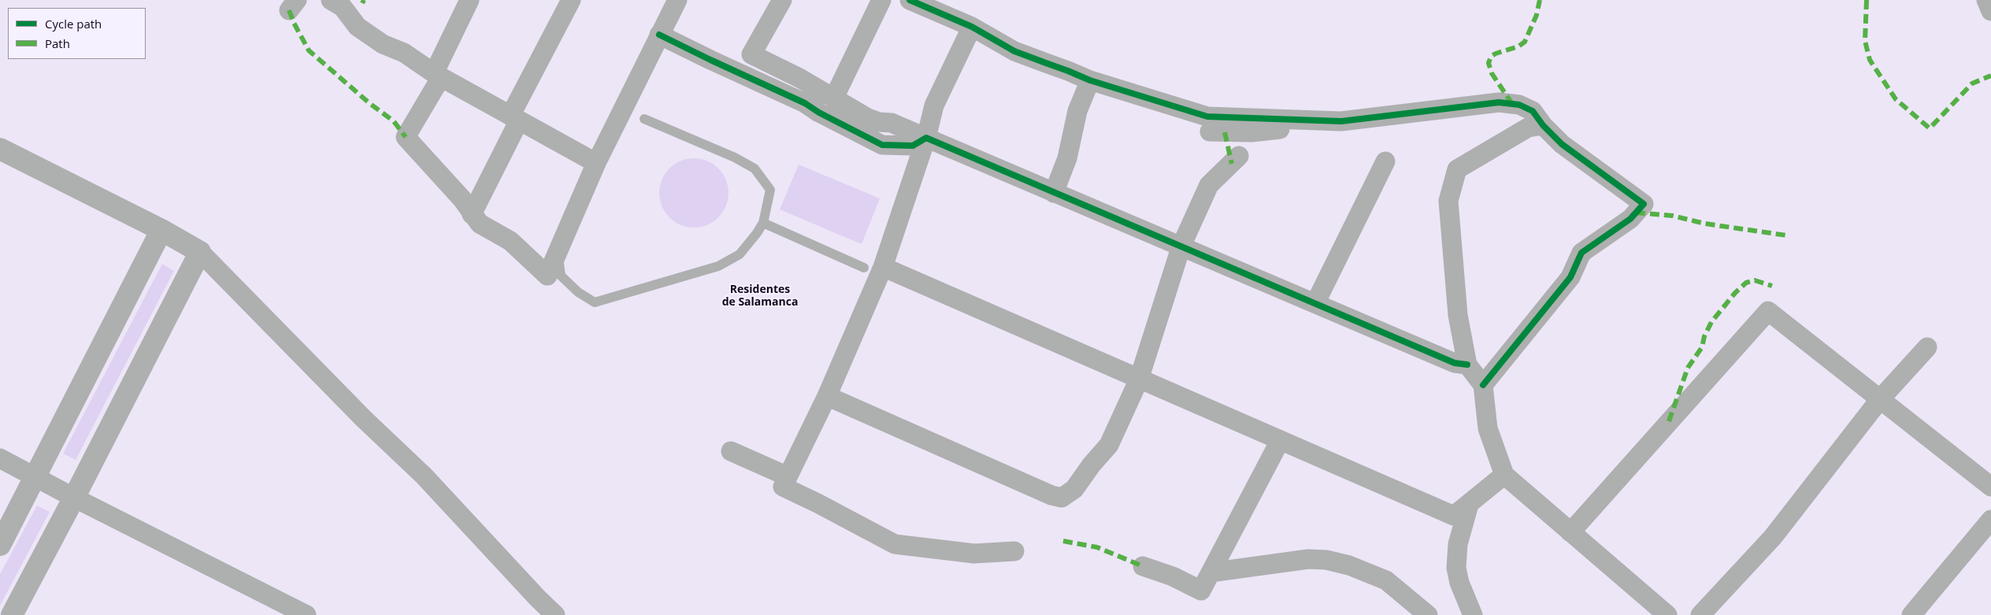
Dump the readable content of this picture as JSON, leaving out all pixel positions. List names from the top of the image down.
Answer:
{
  "districts": ["Residentes de Salamanca"],
  "legend": ["Cycle path", "Path"]
}
